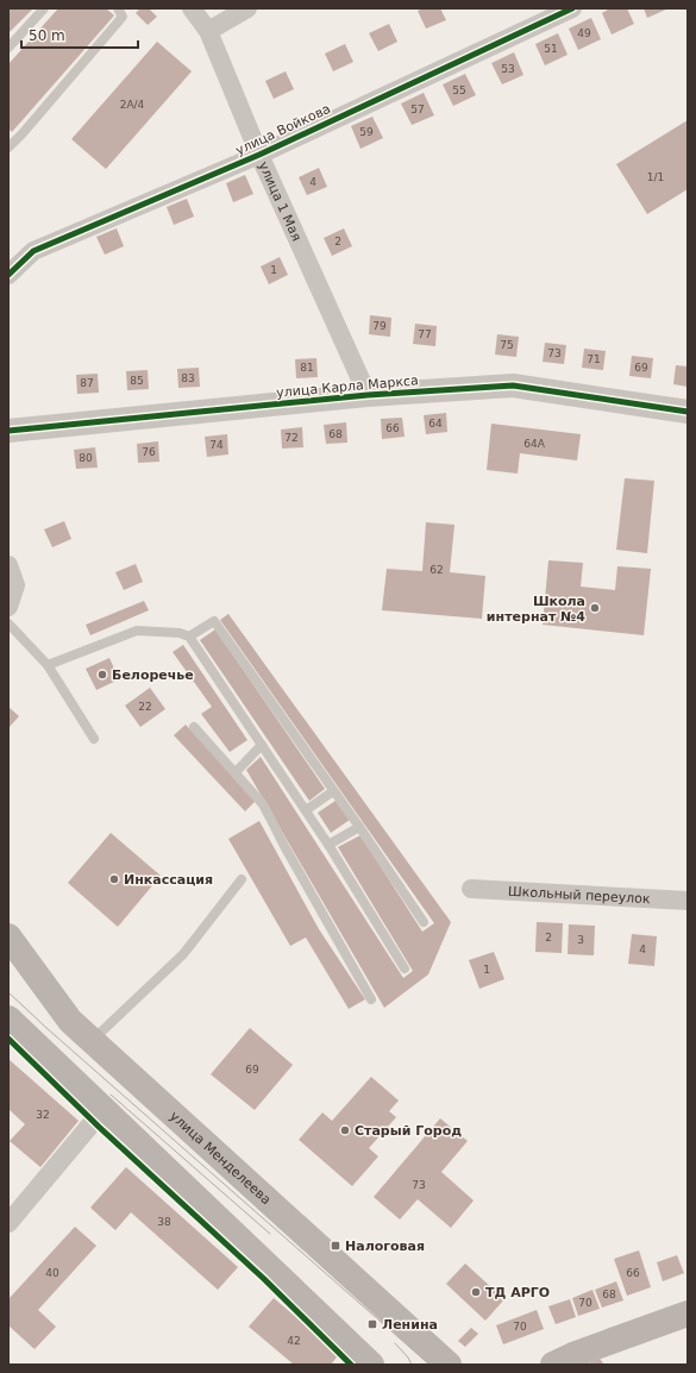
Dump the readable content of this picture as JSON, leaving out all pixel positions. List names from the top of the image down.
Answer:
{
  "streets": {
    "main road": ["улица Менделеева"],
    "street": [
      "улица Войкова",
      "улица 1 Мая",
      "улица Карла Маркса",
      "Школьный переулок"
    ]
  },
  "crossings": [
    ["улица Войкова", "улица 1 Мая"],
    ["улица 1 Мая", "улица Карла Маркса"]
  ],
  "places": {
    "other": [
      "Школа интернат №4",
      "Белоречье",
      "Инкассация",
      "Старый Город",
      "ТД АРГО"
    ],
    "transit": ["Налоговая", "Ленина"]
  },
  "house_numbers": [
    "49",
    "51",
    "53",
    "55",
    "2А/4",
    "57",
    "59",
    "1/1",
    "4",
    "2",
    "1",
    "79",
    "77",
    "75",
    "73",
    "71",
    "81",
    "69",
    "83",
    "85",
    "87",
    "64",
    "66",
    "68",
    "72",
    "64А",
    "74",
    "76",
    "80",
    "62",
    "22",
    "2",
    "3",
    "4",
    "1",
    "69",
    "32",
    "73",
    "38",
    "40",
    "66",
    "68",
    "70",
    "70",
    "42"
  ],
  "scale_bar": "50 m"
}
